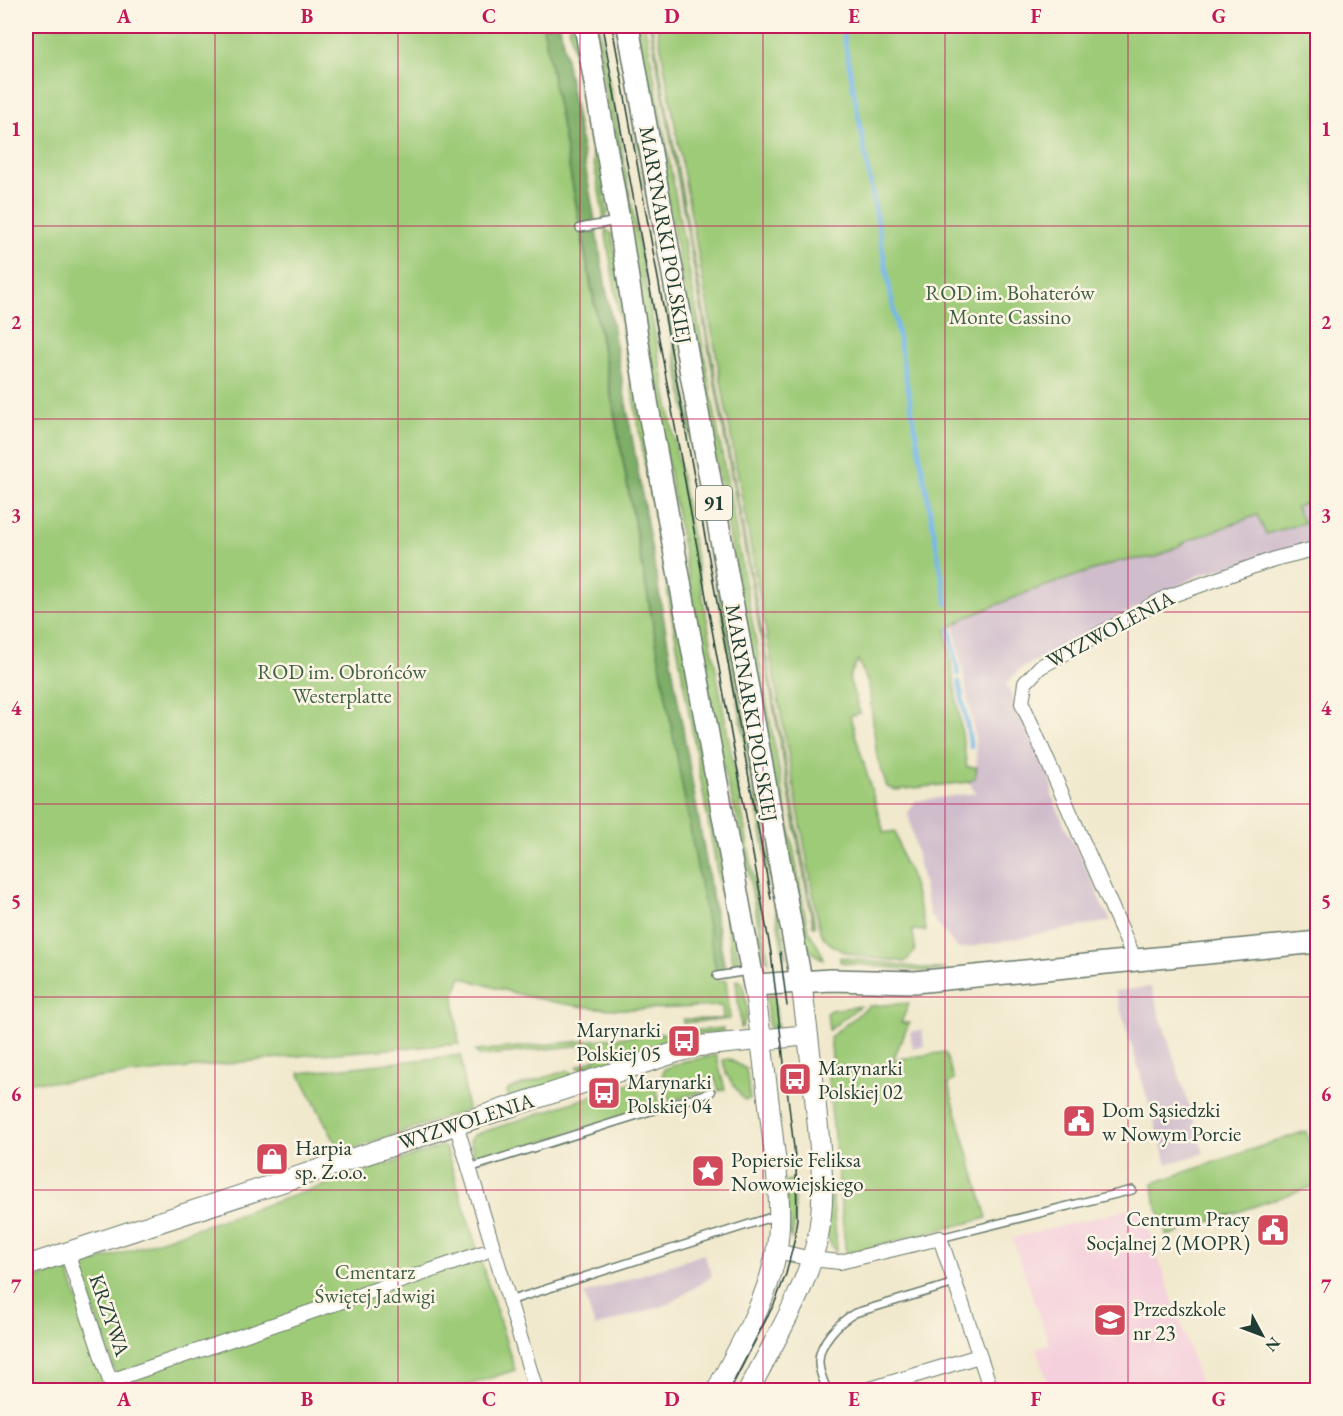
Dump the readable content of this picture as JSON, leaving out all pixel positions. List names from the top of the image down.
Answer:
{
  "streets": {
    "main road": ["MARYNARKI POLSKIEJ", "91"],
    "street": ["WYZWOLENIA", "KRZYWA"]
  },
  "crossings": [
    ["MARYNARKI POLSKIEJ", "WYZWOLENIA"],
    ["WYZWOLENIA", "KRZYWA"]
  ],
  "parks": ["ROD im. Bohaterów Monte Cassino", "ROD im. Obrońców Westerplatte", "Cmentarz Świętej Jadwigi"],
  "places": {
    "bus stop": ["Marynarki Polskiej 05", "Marynarki Polskiej 02", "Marynarki Polskiej 04"],
    "public building": ["Dom Sąsiedzki w Nowym Porcie", "Centrum Pracy Socjalnej 2 (MOPR)"],
    "shop": ["Harpia sp. Z.o.o."],
    "place": ["Popiersie Feliksa Nowowiejskiego"],
    "school or university": ["Przedszkole nr 23"]
  },
  "north": "bottom right",
  "grid": {
    "columns": [
      "A",
      "B",
      "C",
      "D",
      "E",
      "F",
      "G"
    ],
    "rows": [
      "1",
      "2",
      "3",
      "4",
      "5",
      "6",
      "7"
    ]
  }
}
